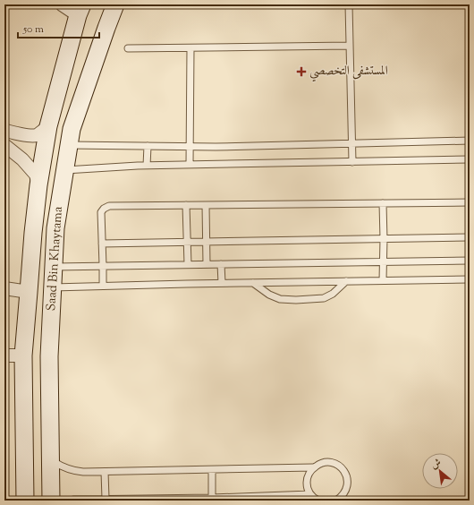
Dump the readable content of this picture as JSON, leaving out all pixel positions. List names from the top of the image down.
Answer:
{
  "streets": {
    "main road": ["Saad Bin Khaytama"]
  },
  "places": {
    "health": ["المستشفى التخصصي"]
  },
  "scale_bar": "50 m",
  "north": "top left"
}
